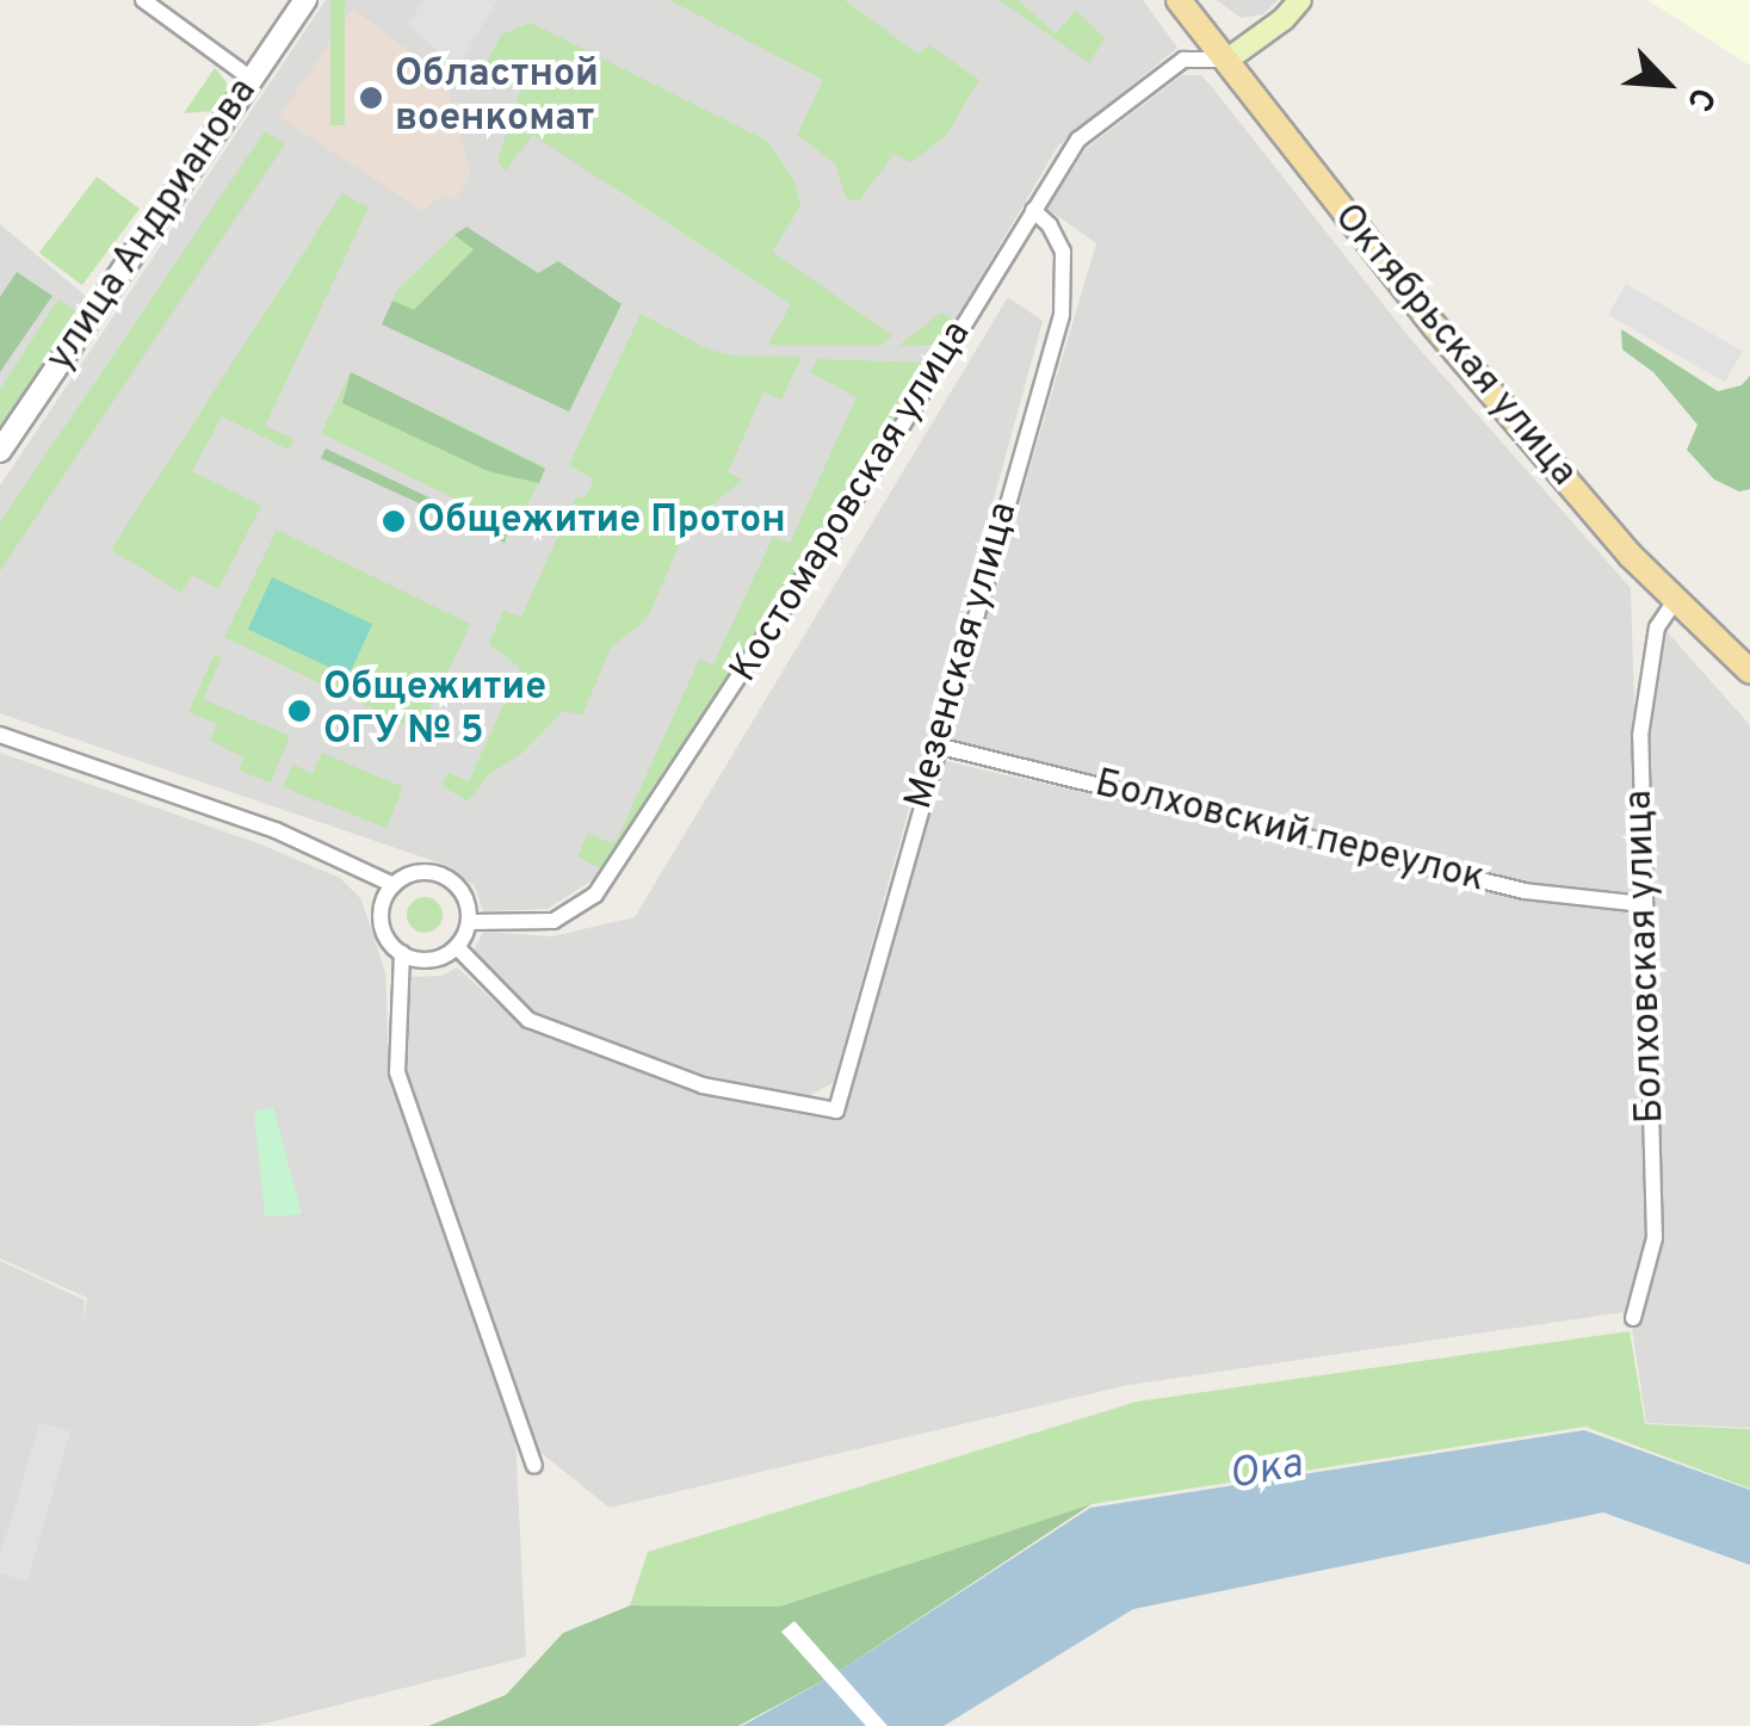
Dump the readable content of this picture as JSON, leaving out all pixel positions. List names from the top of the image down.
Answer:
{
  "streets": {
    "main road": ["Октябрьская улица"],
    "street": [
      "улица Андрианова",
      "Костомаровская улица",
      "Мезенская улица",
      "Болховский переулок",
      "Болховская улица"
    ]
  },
  "crossings": [
    ["Октябрьская улица", "Костомаровская улица"],
    ["Октябрьская улица", "Болховская улица"],
    ["Костомаровская улица", "Мезенская улица"],
    ["Мезенская улица", "Болховский переулок"],
    ["Болховский переулок", "Болховская улица"]
  ],
  "water": ["Ока"],
  "places": ["Областной военкомат", "Общежитие Протон", "Общежитие ОГУ № 5"],
  "north": "bottom right"
}
